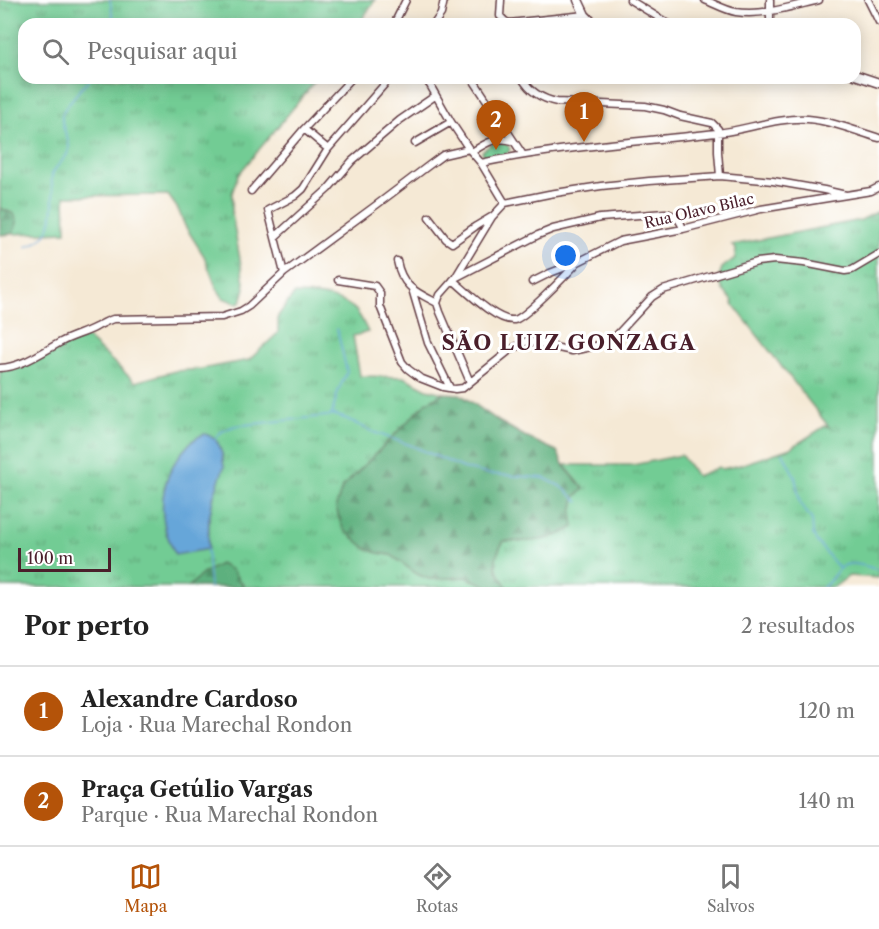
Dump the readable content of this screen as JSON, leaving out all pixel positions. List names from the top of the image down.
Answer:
{
  "streets": {
    "street": ["Rua Olavo Bilac"]
  },
  "districts": ["SÃO LUIZ GONZAGA"],
  "scale_bar": "100 m",
  "page": {
    "search": "Pesquisar aqui",
    "pins": ["1", "2"],
    "scale": "100 m",
    "heading": ["Por perto", "2 resultados"],
    "list": [
      {
        "mark": "1",
        "name": "Alexandre Cardoso",
        "note": "Loja · Rua Marechal Rondon",
        "value": "120 m"
      },
      {
        "mark": "2",
        "name": "Praça Getúlio Vargas",
        "note": "Parque · Rua Marechal Rondon",
        "value": "140 m"
      }
    ],
    "nav": ["Mapa", "Rotas", "Salvos"]
  }
}
